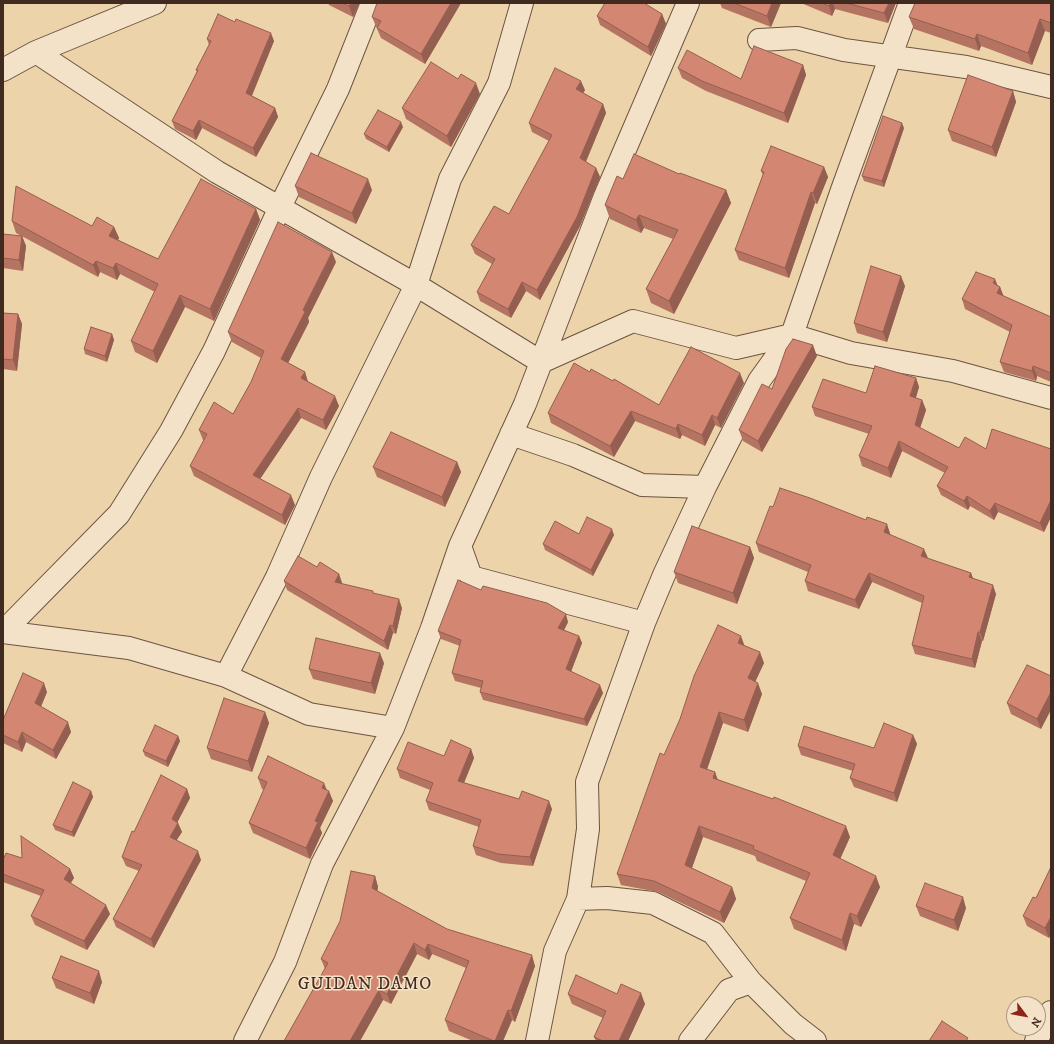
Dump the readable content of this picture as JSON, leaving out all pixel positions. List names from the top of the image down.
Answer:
{
  "districts": ["GUIDAN DAMO"],
  "north": "bottom right"
}
